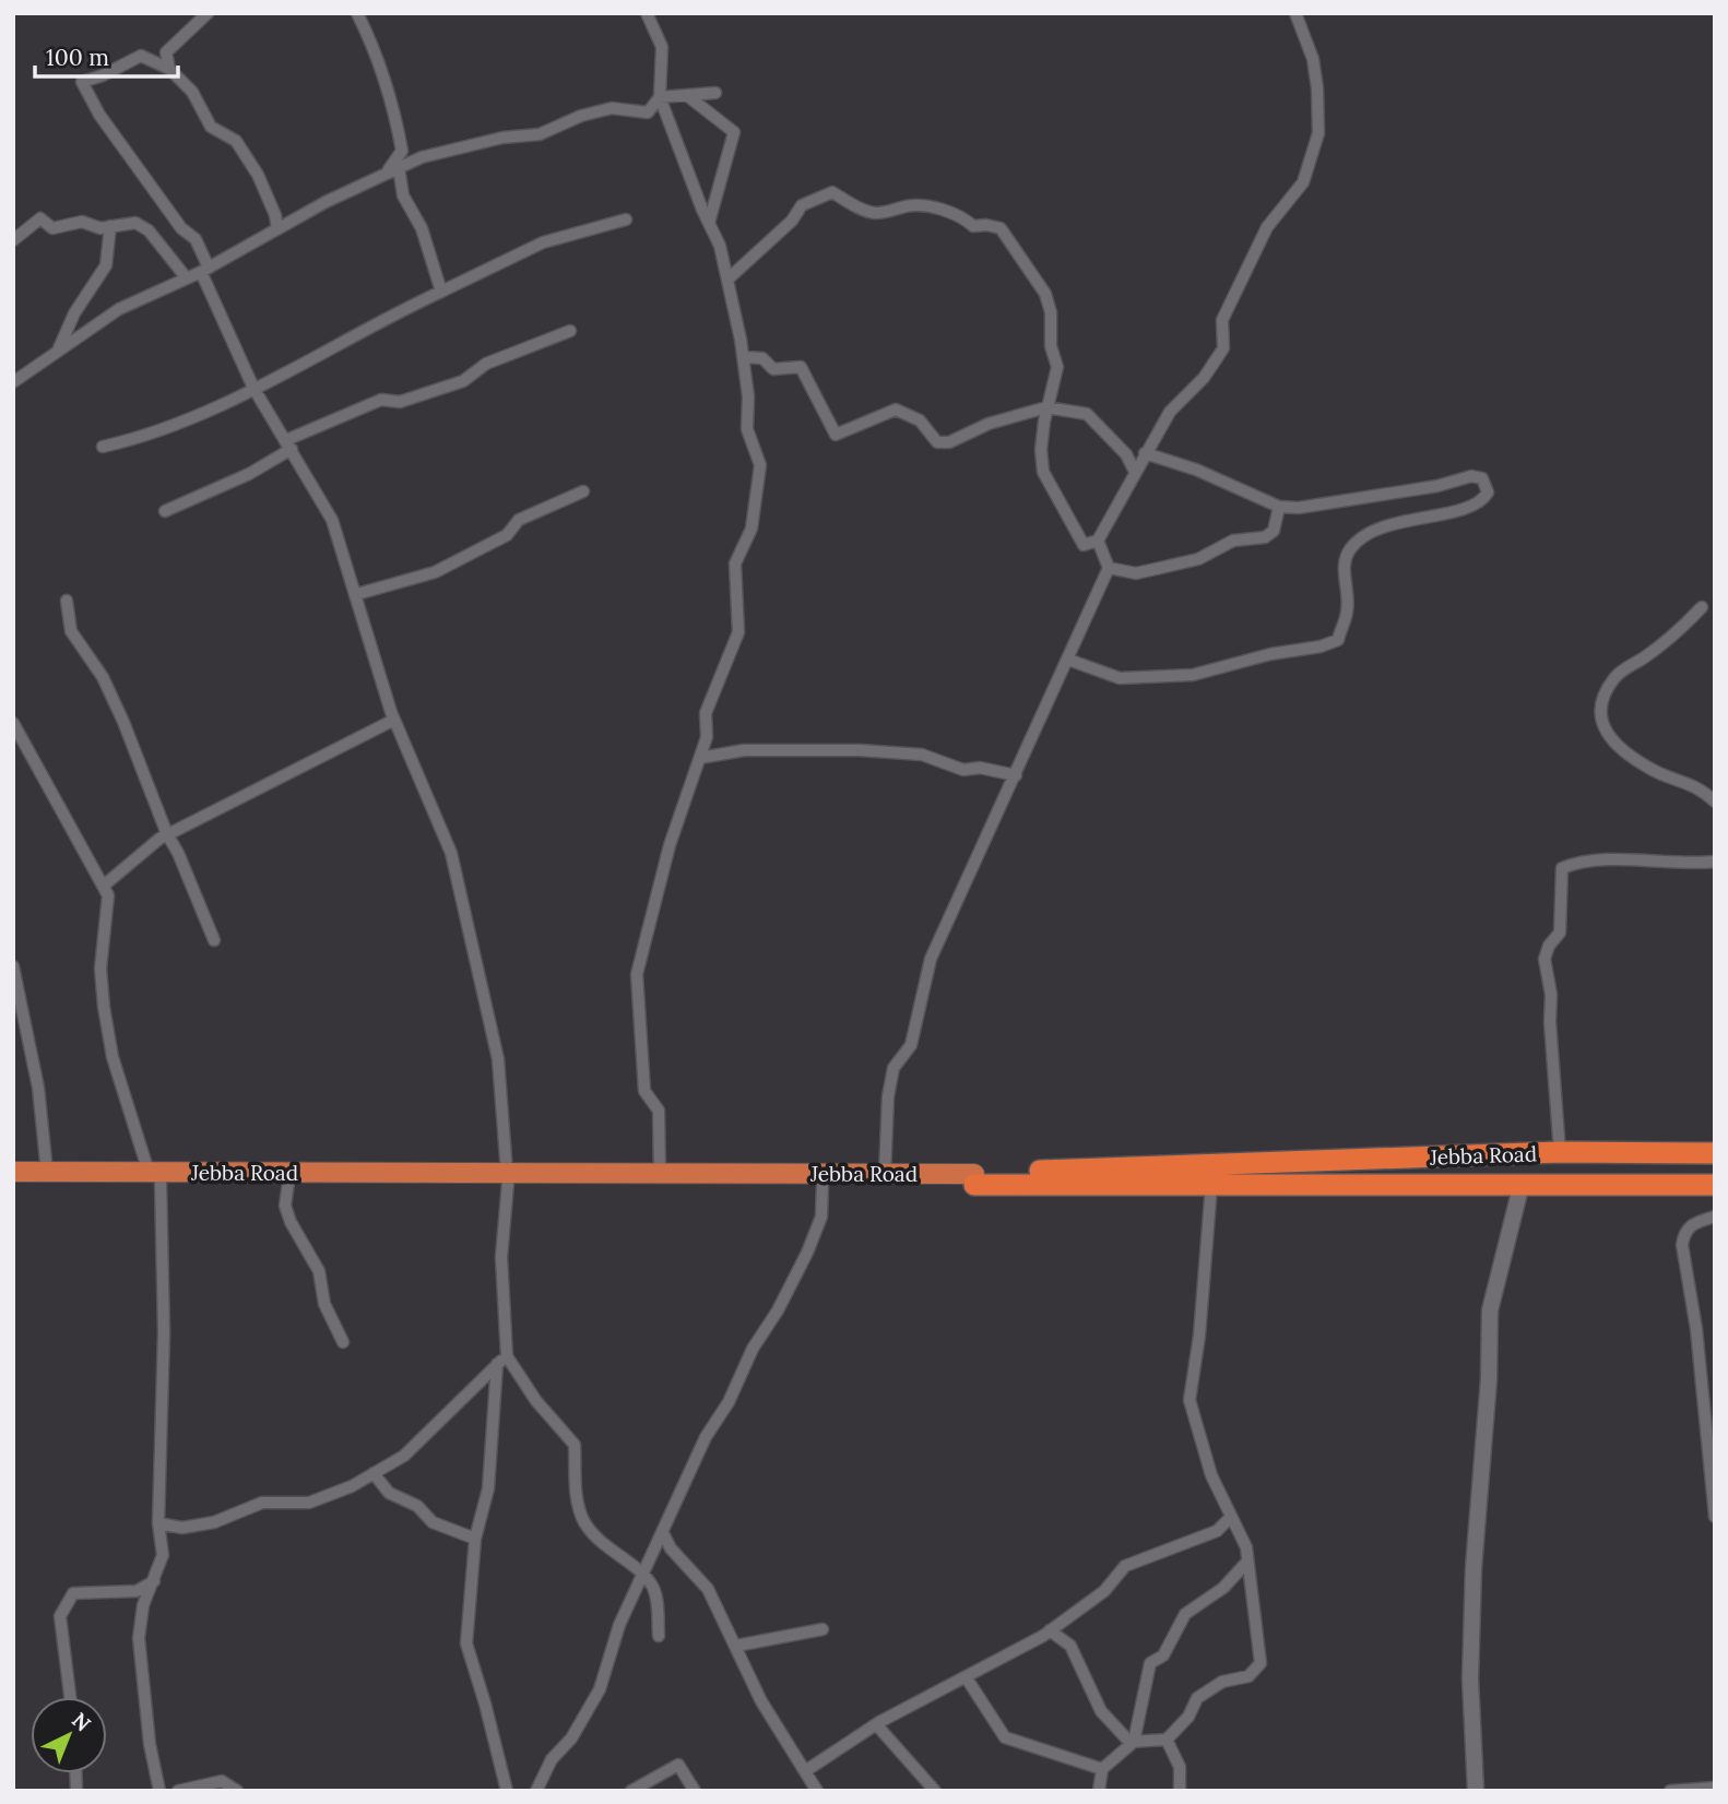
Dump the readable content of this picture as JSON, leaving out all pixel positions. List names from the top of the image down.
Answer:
{
  "streets": {
    "highway": ["Jebba Road"]
  },
  "scale_bar": "100 m",
  "north": "top right"
}
